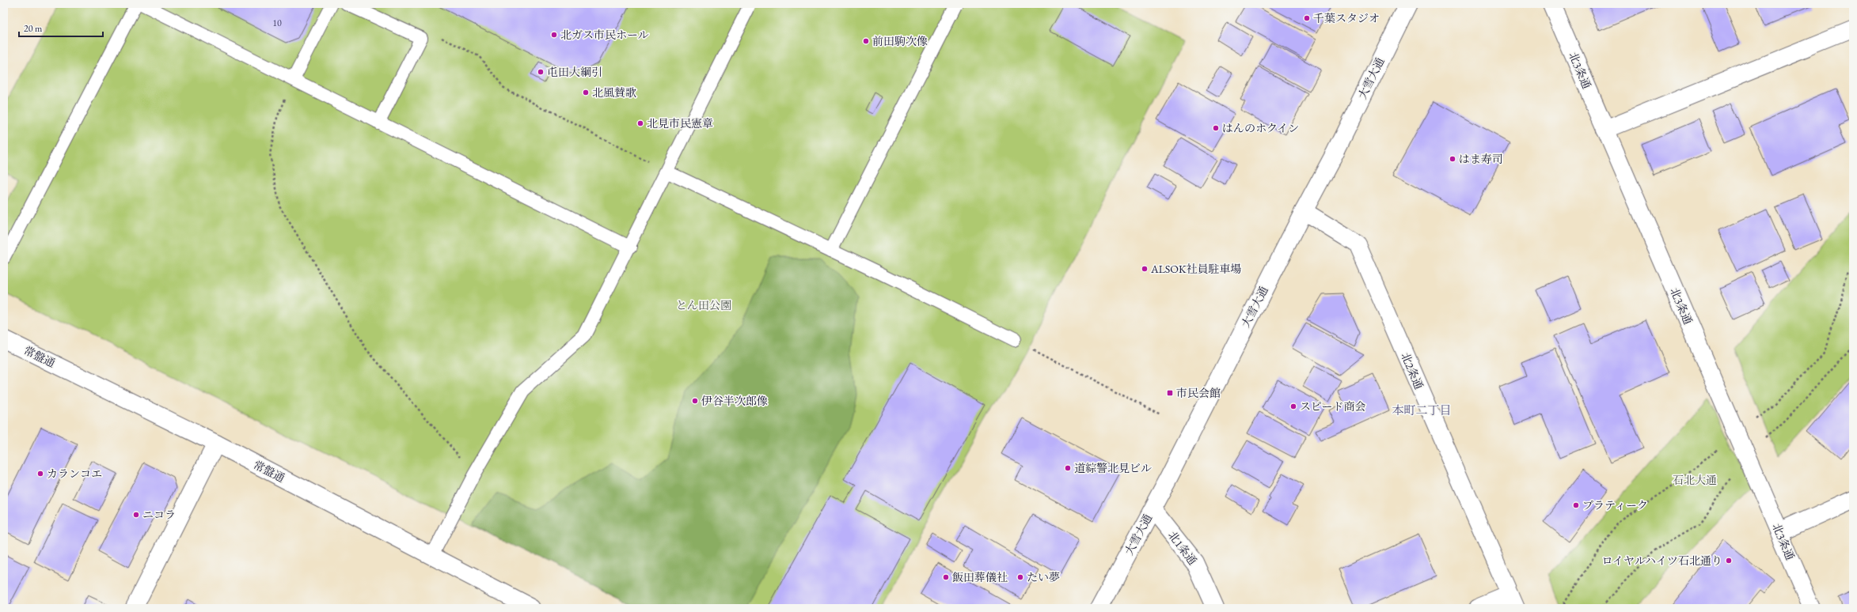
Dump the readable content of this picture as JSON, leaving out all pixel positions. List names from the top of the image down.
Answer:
{
  "streets": {
    "main road": [
      "北3条通",
      "大雪大通",
      "常盤通",
      "北2条通",
      "北1条通"
    ]
  },
  "crossings": [
    ["大雪大通", "北2条通"],
    ["大雪大通", "北1条通"]
  ],
  "districts": ["本町二丁目"],
  "parks": ["とん田公園", "石北大通"],
  "places": {
    "other": [
      "千葉スタジオ",
      "北ガス市民ホール",
      "前田駒次像",
      "屯田大綱引",
      "北風賛歌",
      "北見市民憲章",
      "はんのホクイン",
      "はま寿司",
      "ALSOK社員駐車場",
      "伊谷半次郎像",
      "スピード商会",
      "道綜警北見ビル",
      "カランコエ",
      "プラティーク",
      "ニコラ",
      "ロイヤルハイツ石北通り",
      "飯田葬儀社",
      "たい夢"
    ],
    "transit": ["市民会館"]
  },
  "house_numbers": ["10"],
  "scale_bar": "20 m"
}
